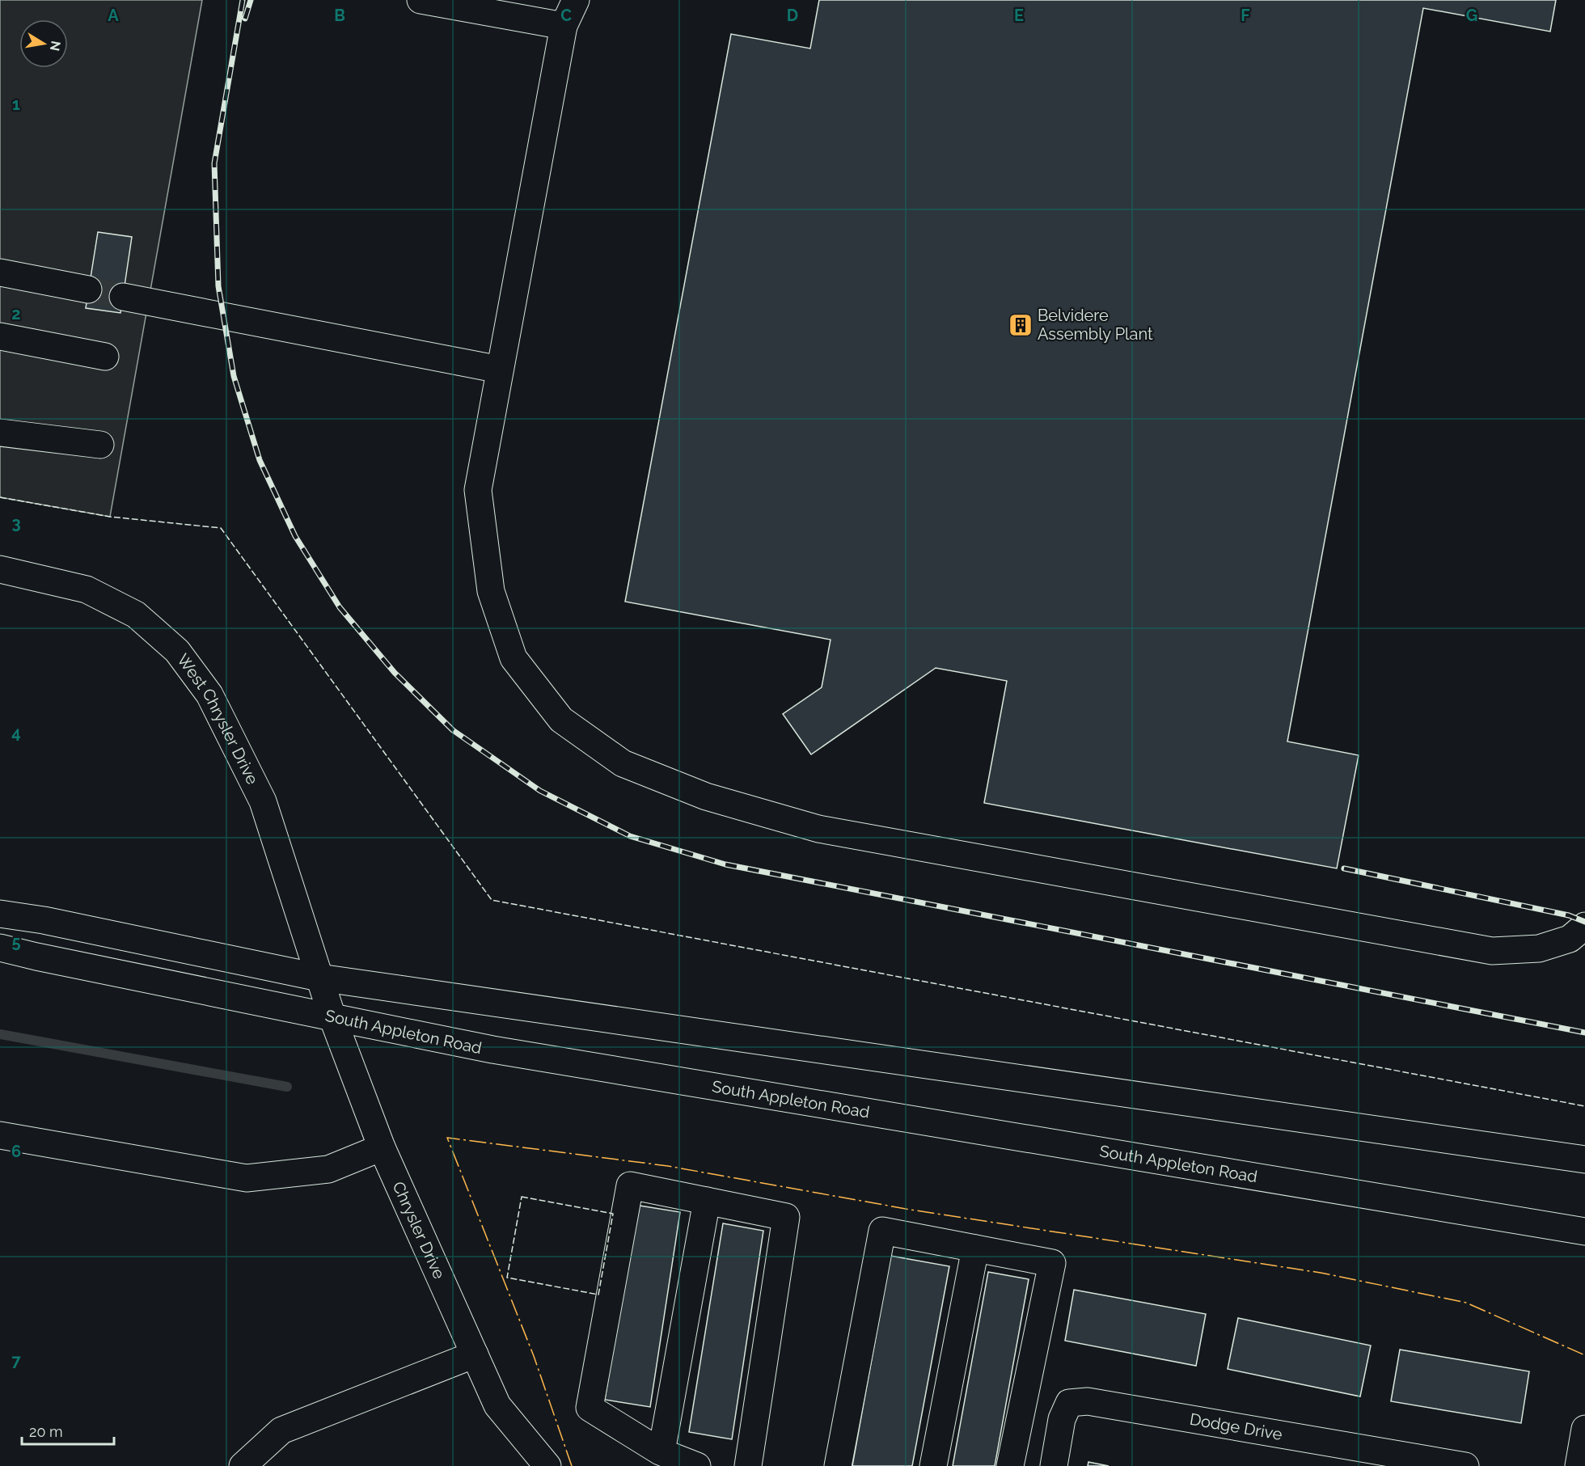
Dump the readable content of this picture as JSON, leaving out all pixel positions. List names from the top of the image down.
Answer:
{
  "streets": {
    "main road": [
      "West Chrysler Drive",
      "South Appleton Road",
      "Chrysler Drive",
      "Dodge Drive"
    ]
  },
  "crossings": [
    ["West Chrysler Drive", "Chrysler Drive"],
    ["South Appleton Road", "Chrysler Drive"]
  ],
  "places": {
    "building": ["Belvidere Assembly Plant"]
  },
  "scale_bar": "20 m",
  "north": "right",
  "grid": {
    "columns": [
      "A",
      "B",
      "C",
      "D",
      "E",
      "F",
      "G"
    ],
    "rows": [
      "1",
      "2",
      "3",
      "4",
      "5",
      "6",
      "7"
    ]
  }
}
